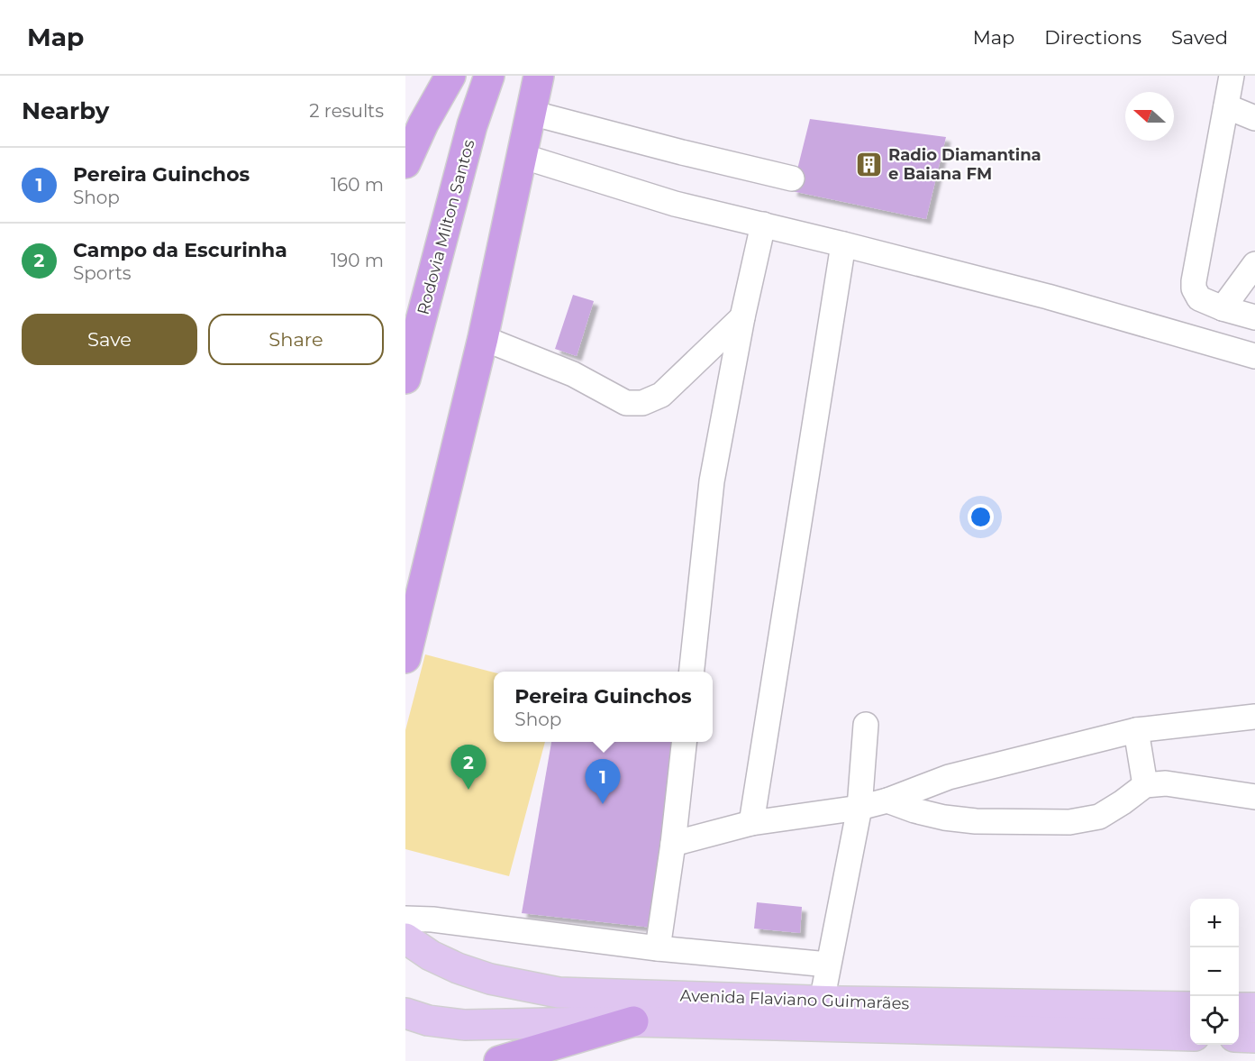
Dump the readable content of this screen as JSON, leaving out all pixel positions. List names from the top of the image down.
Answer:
{
  "streets": {
    "highway": ["Rodovia Milton Santos"],
    "main road": ["Avenida Flaviano Guimarães"]
  },
  "places": {
    "building": ["Radio Diamantina e Baiana FM"]
  },
  "north": "left",
  "page": {
    "header": "Map",
    "nav": ["Map", "Directions", "Saved"],
    "heading": ["Nearby", "2 results"],
    "list": [
      {
        "mark": "1",
        "name": "Pereira Guinchos",
        "note": "Shop",
        "value": "160 m"
      },
      {
        "mark": "2",
        "name": "Campo da Escurinha",
        "note": "Sports",
        "value": "190 m"
      }
    ],
    "buttons": ["Save", "Share"],
    "popup": ["Pereira Guinchos", "Shop"],
    "pins": ["2", "1"],
    "map_buttons": ["+", "−"]
  }
}
